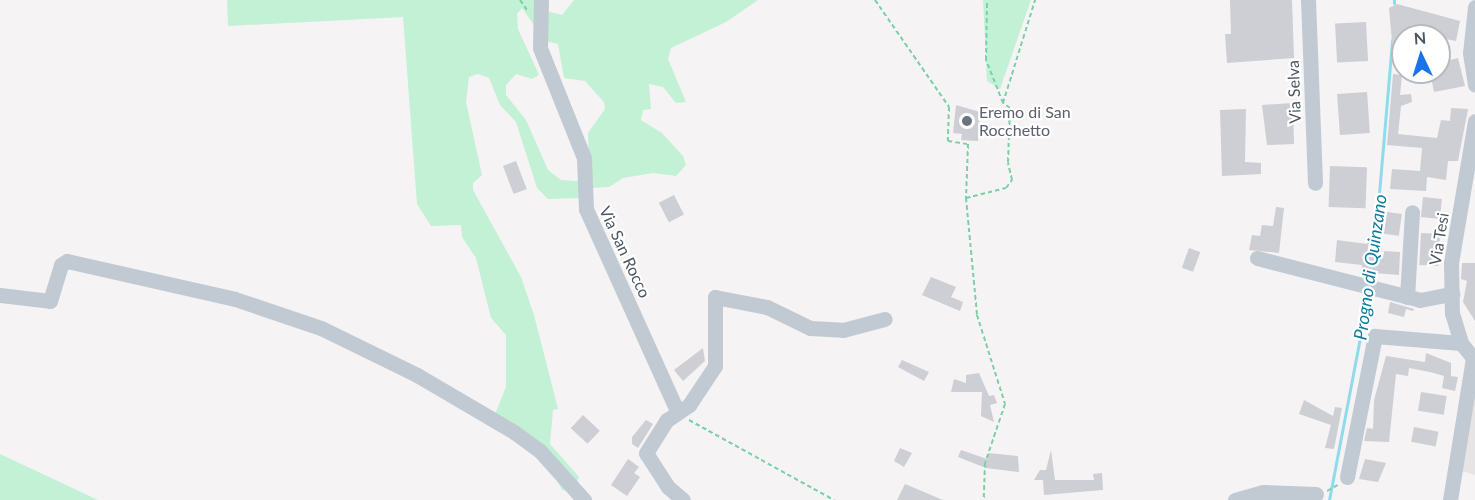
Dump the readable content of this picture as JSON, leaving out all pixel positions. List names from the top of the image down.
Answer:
{
  "streets": {
    "street": ["Via Selva", "Via Tesi", "Via San Rocco"]
  },
  "water": ["Progno di Quinzano"],
  "places": ["Eremo di San Rocchetto"],
  "north": "top"
}
